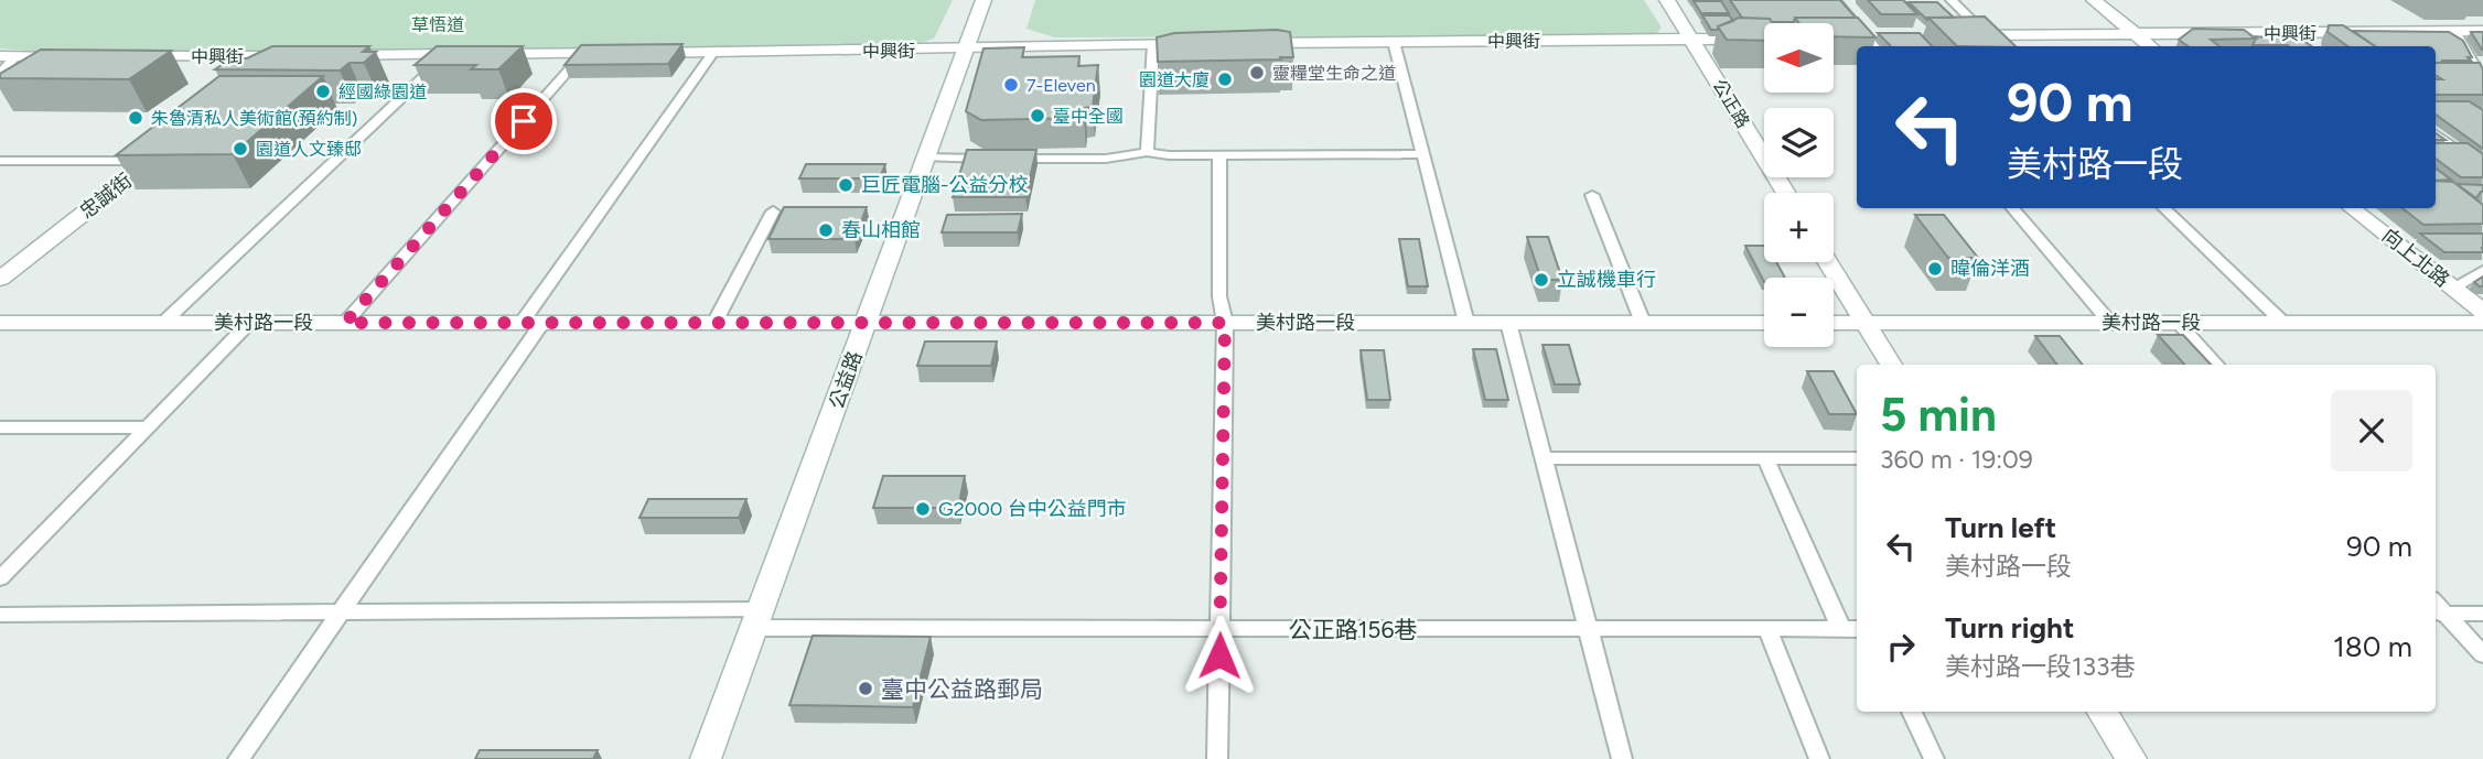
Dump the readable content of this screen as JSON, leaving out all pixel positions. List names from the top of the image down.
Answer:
{
  "streets": {
    "street": [
      "中興街",
      "公正路",
      "忠誠街",
      "向上北路",
      "美村路一段",
      "公益路"
    ],
    "lane": ["公正路156巷"]
  },
  "crossings": [
    ["中興街", "公正路"],
    ["中興街", "公益路"],
    ["美村路一段", "公益路"],
    ["公益路", "公正路156巷"]
  ],
  "parks": ["草悟道"],
  "places": [
    "靈糧堂生命之道",
    "園道大廈",
    "7-Eleven",
    "經國綠園道",
    "臺中全國",
    "朱魯清私人美術館(預約制)",
    "園道人文臻邸",
    "巨匠電腦-公益分校",
    "春山相館",
    "暐倫洋酒",
    "立誠機車行",
    "G2000 台中公益門市",
    "臺中公益路郵局"
  ],
  "north": "left",
  "page": {
    "map_buttons": ["+", "−"],
    "turn": ["90 m", "美村路一段"],
    "heading": ["5 min", "360 m · 19:09"],
    "list": [
      {
        "name": "Turn left",
        "note": "美村路一段",
        "value": "90 m"
      },
      {
        "name": "Turn right",
        "note": "美村路一段133巷",
        "value": "180 m"
      }
    ]
  }
}
